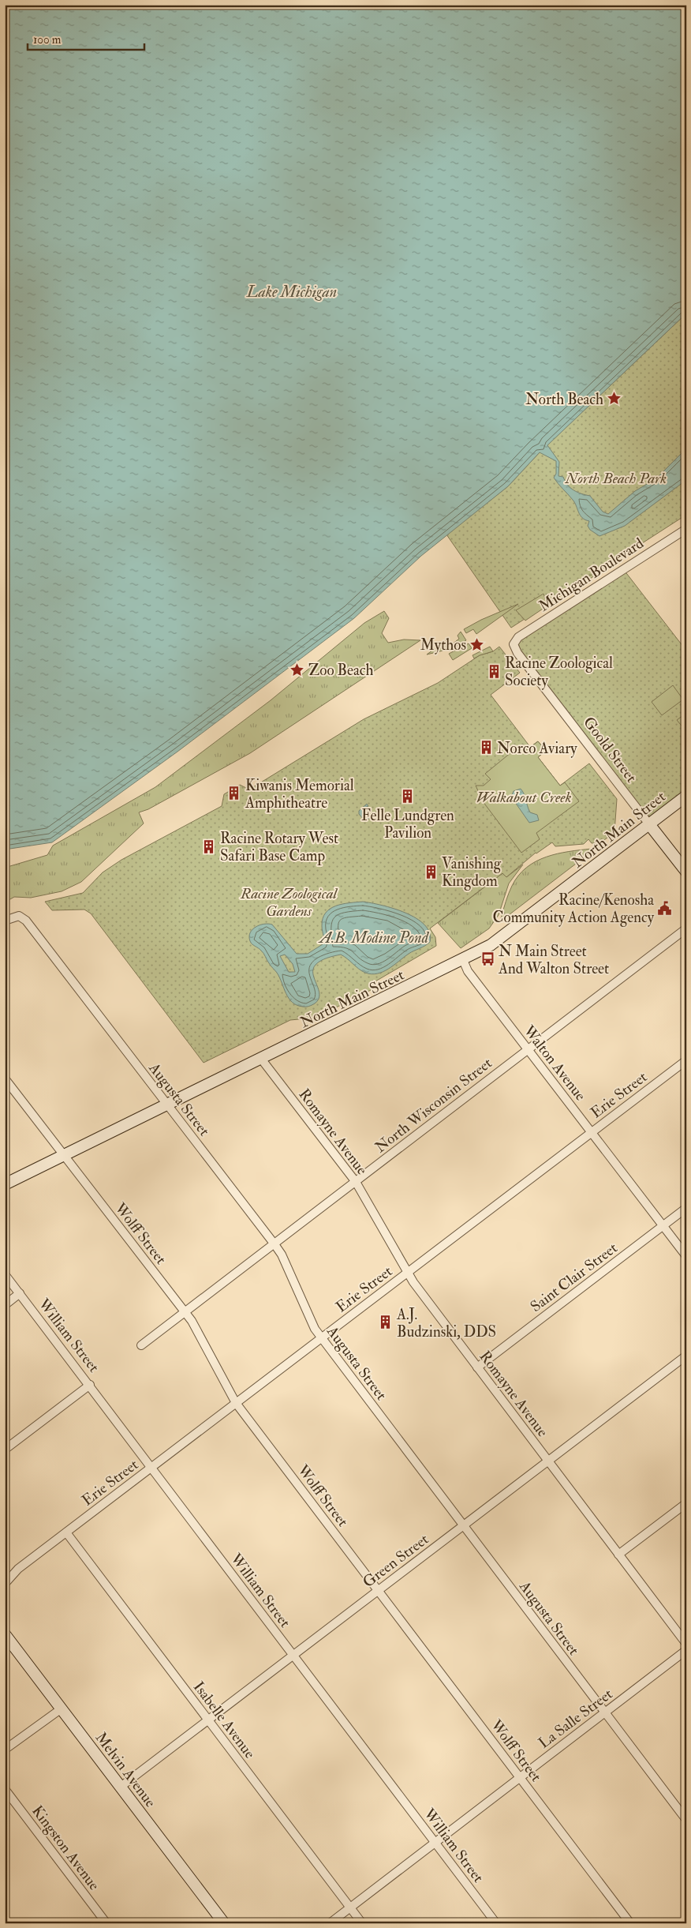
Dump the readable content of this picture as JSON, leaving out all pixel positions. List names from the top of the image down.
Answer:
{
  "streets": {
    "main road": ["Goold Street", "North Main Street", "Melvin Avenue"],
    "street": [
      "Michigan Boulevard",
      "Walton Avenue",
      "Erie Street",
      "Augusta Street",
      "North Wisconsin Street",
      "Romayne Avenue",
      "Wolff Street",
      "Saint Clair Street",
      "William Street",
      "Green Street",
      "La Salle Street",
      "Isabelle Avenue",
      "Kingston Avenue"
    ]
  },
  "crossings": [
    ["Michigan Boulevard", "Goold Street"],
    ["Goold Street", "North Main Street"],
    ["North Main Street", "Walton Avenue"],
    ["North Main Street", "Augusta Street"],
    ["North Main Street", "Romayne Avenue"],
    ["North Main Street", "Wolff Street"],
    ["Walton Avenue", "Erie Street"],
    ["Walton Avenue", "North Wisconsin Street"],
    ["Walton Avenue", "Saint Clair Street"],
    ["Erie Street", "Augusta Street"],
    ["Erie Street", "Romayne Avenue"],
    ["Erie Street", "Wolff Street"],
    ["Erie Street", "William Street"],
    ["Erie Street", "Isabelle Avenue"],
    ["Augusta Street", "North Wisconsin Street"],
    ["Augusta Street", "Green Street"],
    ["Augusta Street", "La Salle Street"],
    ["North Wisconsin Street", "Romayne Avenue"],
    ["North Wisconsin Street", "Wolff Street"],
    ["Romayne Avenue", "Saint Clair Street"],
    ["Romayne Avenue", "Green Street"],
    ["Wolff Street", "Green Street"],
    ["Wolff Street", "La Salle Street"],
    ["William Street", "Green Street"],
    ["William Street", "La Salle Street"],
    ["Green Street", "Isabelle Avenue"],
    ["Green Street", "Melvin Avenue"],
    ["La Salle Street", "Isabelle Avenue"]
  ],
  "water": ["Lake Michigan", "A.B. Modine Pond"],
  "parks": ["North Beach Park", "Walkabout Creek", "Racine Zoological Gardens"],
  "places": {
    "place": ["North Beach", "Mythos", "Zoo Beach"],
    "building": [
      "Racine Zoological Society",
      "Norco Aviary",
      "Kiwanis Memorial Amphitheatre",
      "Felle Lundgren Pavilion",
      "Racine Rotary West Safari Base Camp",
      "Vanishing Kingdom",
      "A.J. Budzinski, DDS"
    ],
    "public building": ["Racine/Kenosha Community Action Agency"],
    "bus stop": ["N Main Street And Walton Street"]
  },
  "scale_bar": "100 m"
}
